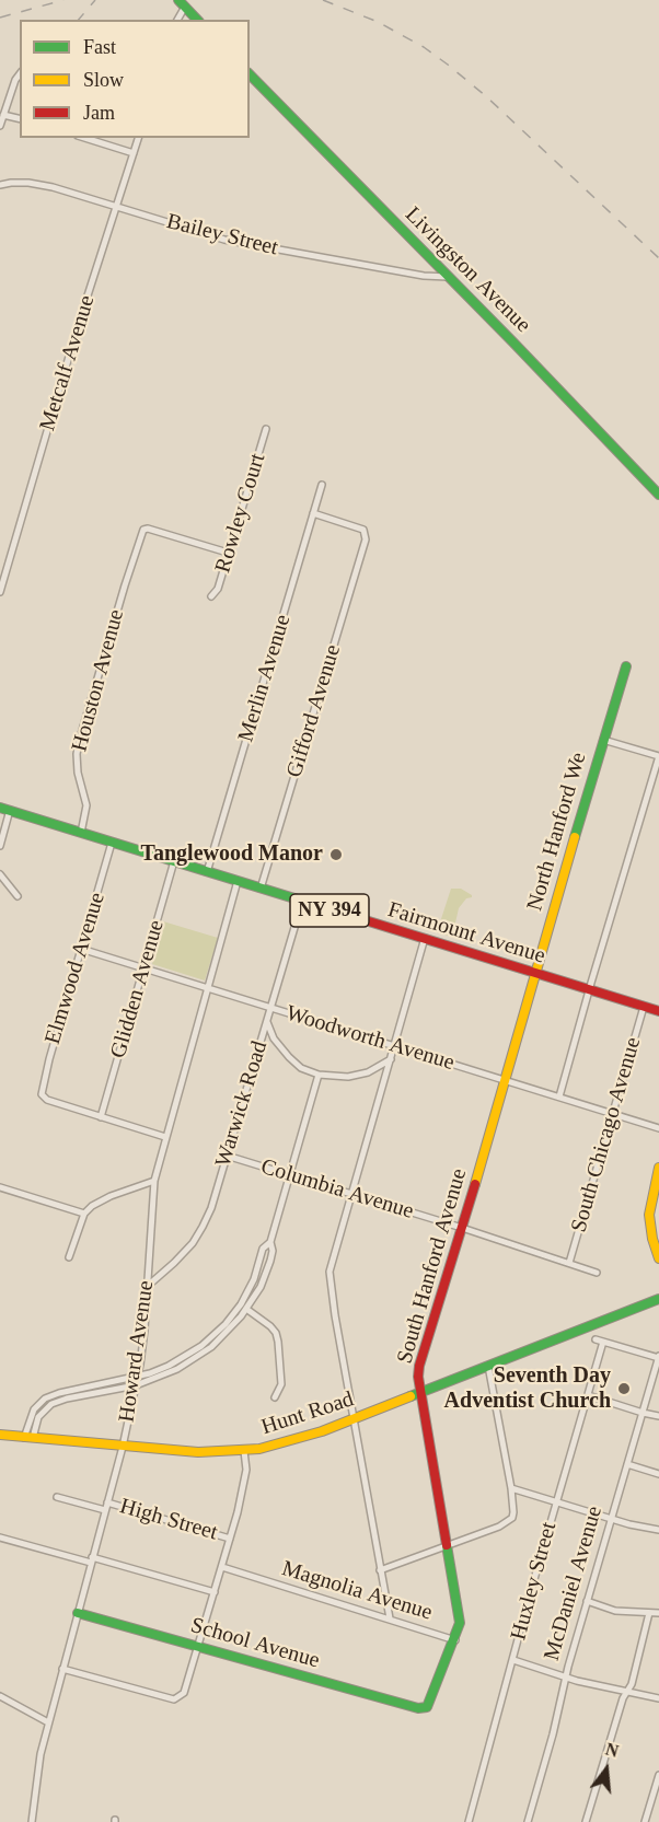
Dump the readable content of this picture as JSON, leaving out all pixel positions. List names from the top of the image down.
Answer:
{
  "streets": {
    "street": [
      "Bailey Street",
      "Livingston Avenue",
      "Metcalf Avenue",
      "Rowley Court",
      "Merlin Avenue",
      "Houston Avenue",
      "Gifford Avenue",
      "North Hanford We",
      "NY 394",
      "Fairmount Avenue",
      "Elmwood Avenue",
      "Glidden Avenue",
      "Woodworth Avenue",
      "Warwick Road",
      "South Chicago Avenue",
      "Columbia Avenue",
      "South Hanford Avenue",
      "Howard Avenue",
      "Hunt Road",
      "High Street",
      "Huxley Street",
      "McDaniel Avenue",
      "Magnolia Avenue",
      "School Avenue"
    ]
  },
  "crossings": [
    ["Bailey Street", "Livingston Avenue"],
    ["Bailey Street", "Metcalf Avenue"],
    ["Rowley Court", "Houston Avenue"],
    ["Merlin Avenue", "Gifford Avenue"],
    ["Merlin Avenue", "Fairmount Avenue"],
    ["Houston Avenue", "Fairmount Avenue"],
    ["Gifford Avenue", "Fairmount Avenue"],
    ["North Hanford We", "Fairmount Avenue"],
    ["North Hanford We", "South Hanford Avenue"],
    ["Fairmount Avenue", "Elmwood Avenue"],
    ["Fairmount Avenue", "Glidden Avenue"],
    ["Fairmount Avenue", "Warwick Road"],
    ["Fairmount Avenue", "South Chicago Avenue"],
    ["Fairmount Avenue", "South Hanford Avenue"],
    ["Fairmount Avenue", "Howard Avenue"],
    ["Elmwood Avenue", "Glidden Avenue"],
    ["Elmwood Avenue", "Woodworth Avenue"],
    ["Glidden Avenue", "Woodworth Avenue"],
    ["Woodworth Avenue", "Warwick Road"],
    ["Woodworth Avenue", "South Chicago Avenue"],
    ["Woodworth Avenue", "South Hanford Avenue"],
    ["Woodworth Avenue", "Howard Avenue"],
    ["Warwick Road", "Columbia Avenue"],
    ["Warwick Road", "Howard Avenue"],
    ["South Chicago Avenue", "Columbia Avenue"],
    ["Columbia Avenue", "South Hanford Avenue"],
    ["South Hanford Avenue", "Hunt Road"],
    ["South Hanford Avenue", "Magnolia Avenue"],
    ["Howard Avenue", "Hunt Road"],
    ["Howard Avenue", "High Street"],
    ["Howard Avenue", "School Avenue"],
    ["Magnolia Avenue", "School Avenue"]
  ],
  "places": ["Tanglewood Manor", "Seventh Day Adventist Church"],
  "legend": ["Fast", "Slow", "Jam"],
  "north": "top"
}
